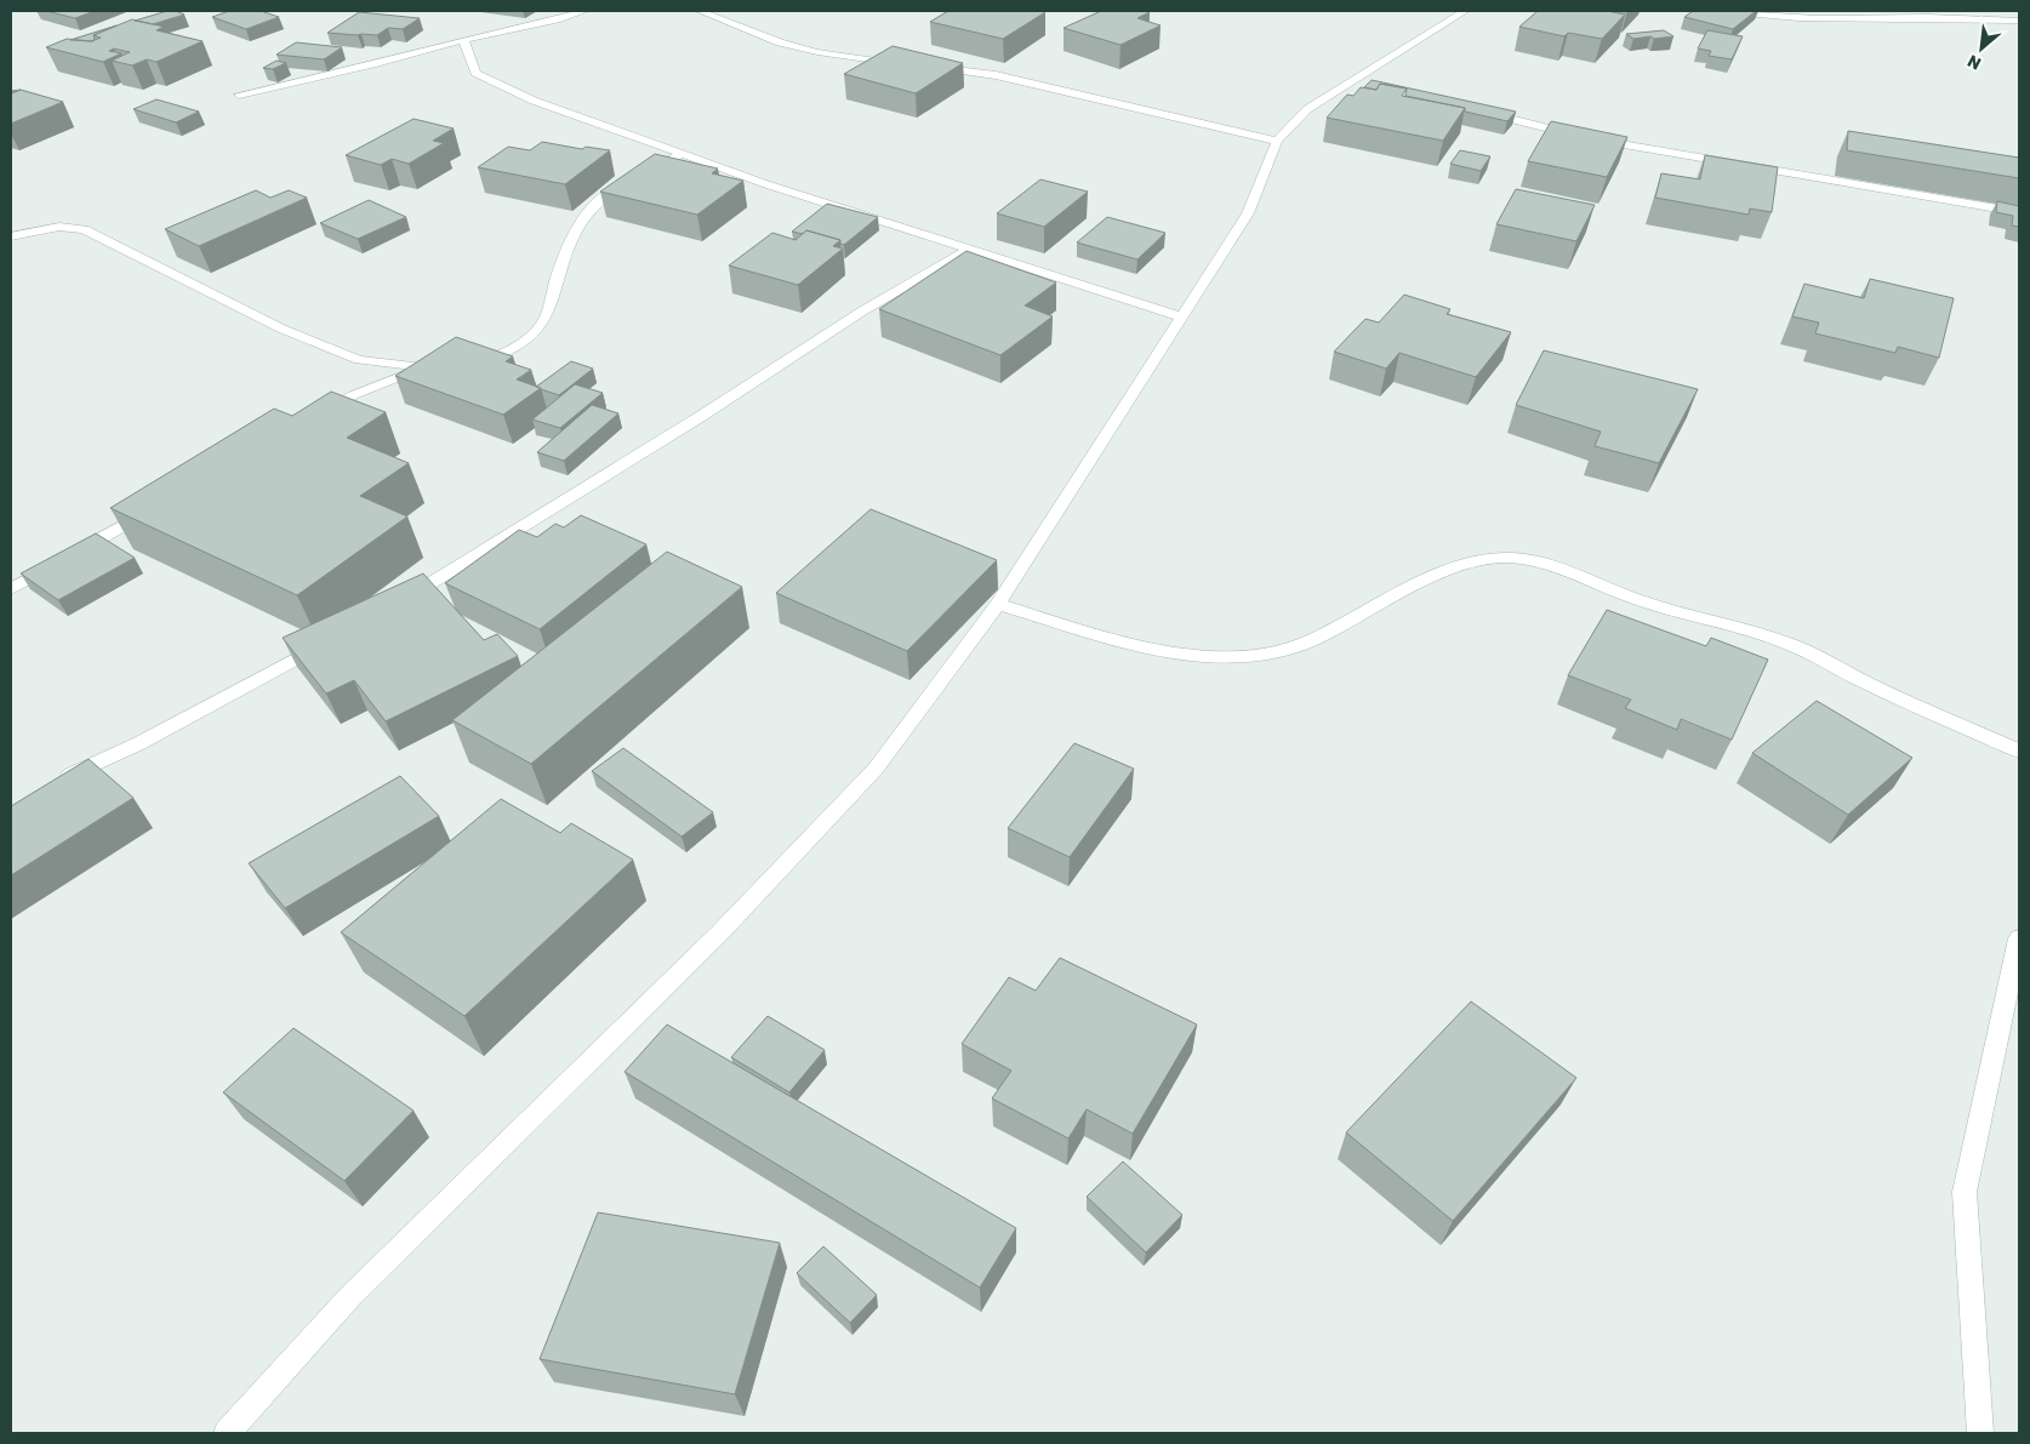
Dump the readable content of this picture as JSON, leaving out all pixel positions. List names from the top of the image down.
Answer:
{
  "north": "bottom left"
}
